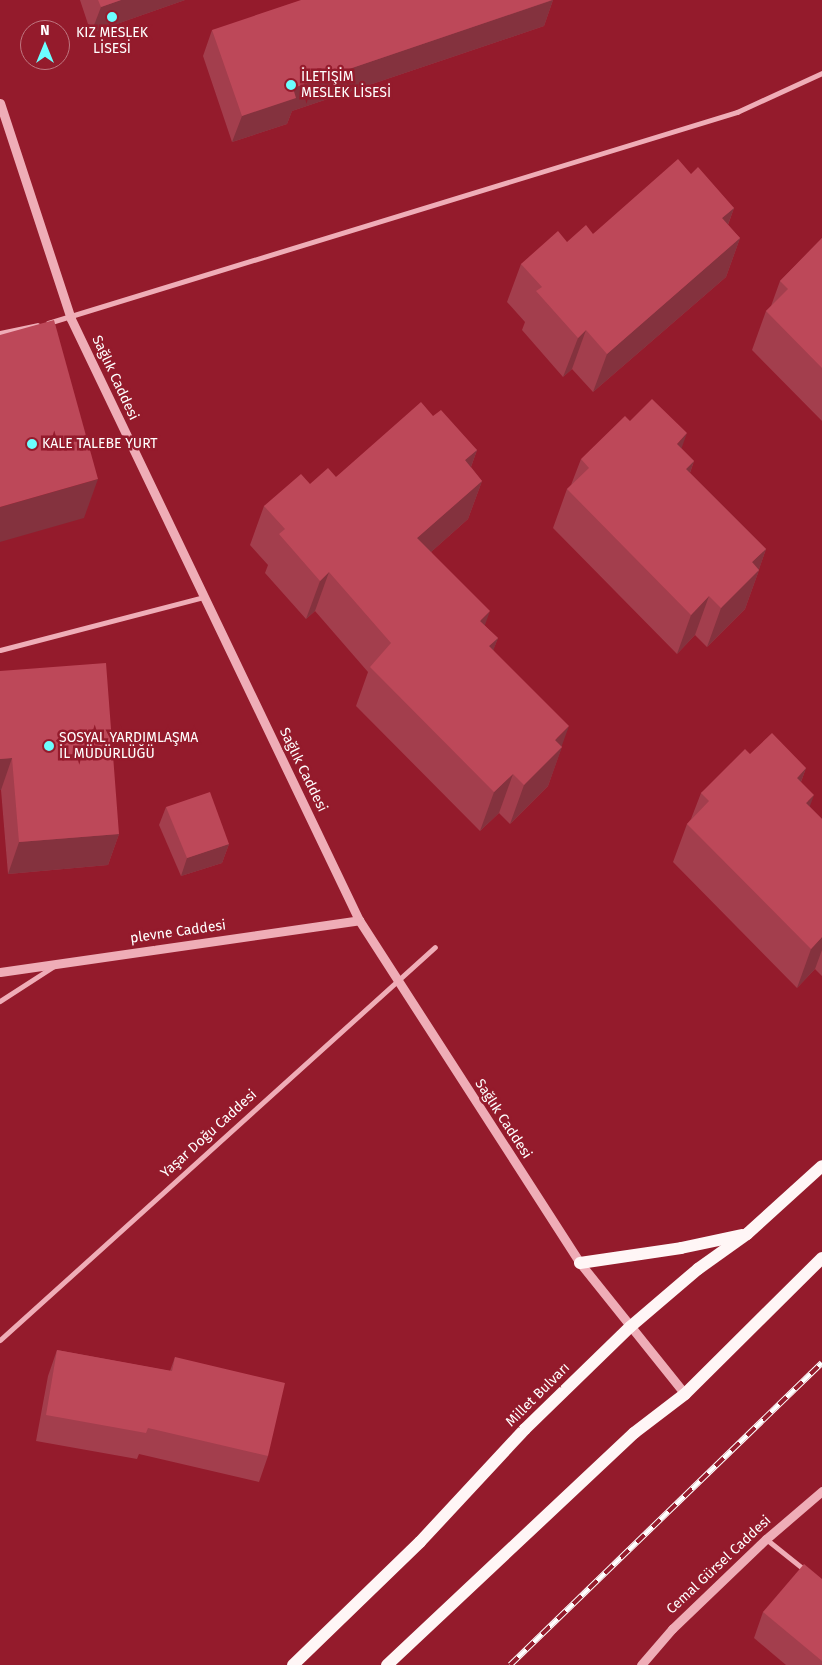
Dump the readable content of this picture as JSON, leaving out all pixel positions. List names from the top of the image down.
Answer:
{
  "streets": {
    "main road": ["Millet Bulvarı"],
    "street": [
      "Sağlık Caddesi",
      "plevne Caddesi",
      "Yaşar Doğu Caddesi",
      "Cemal Gürsel Caddesi"
    ]
  },
  "crossings": [
    ["Sağlık Caddesi", "plevne Caddesi"],
    ["Sağlık Caddesi", "Yaşar Doğu Caddesi"],
    ["Sağlık Caddesi", "Millet Bulvarı"]
  ],
  "places": [
    "KIZ MESLEK LİSESİ",
    "İLETİŞİM MESLEK LİSESİ",
    "KALE TALEBE YURT",
    "SOSYAL YARDIMLAŞMA İL MÜDÜRLÜĞÜ"
  ],
  "north": "top"
}
